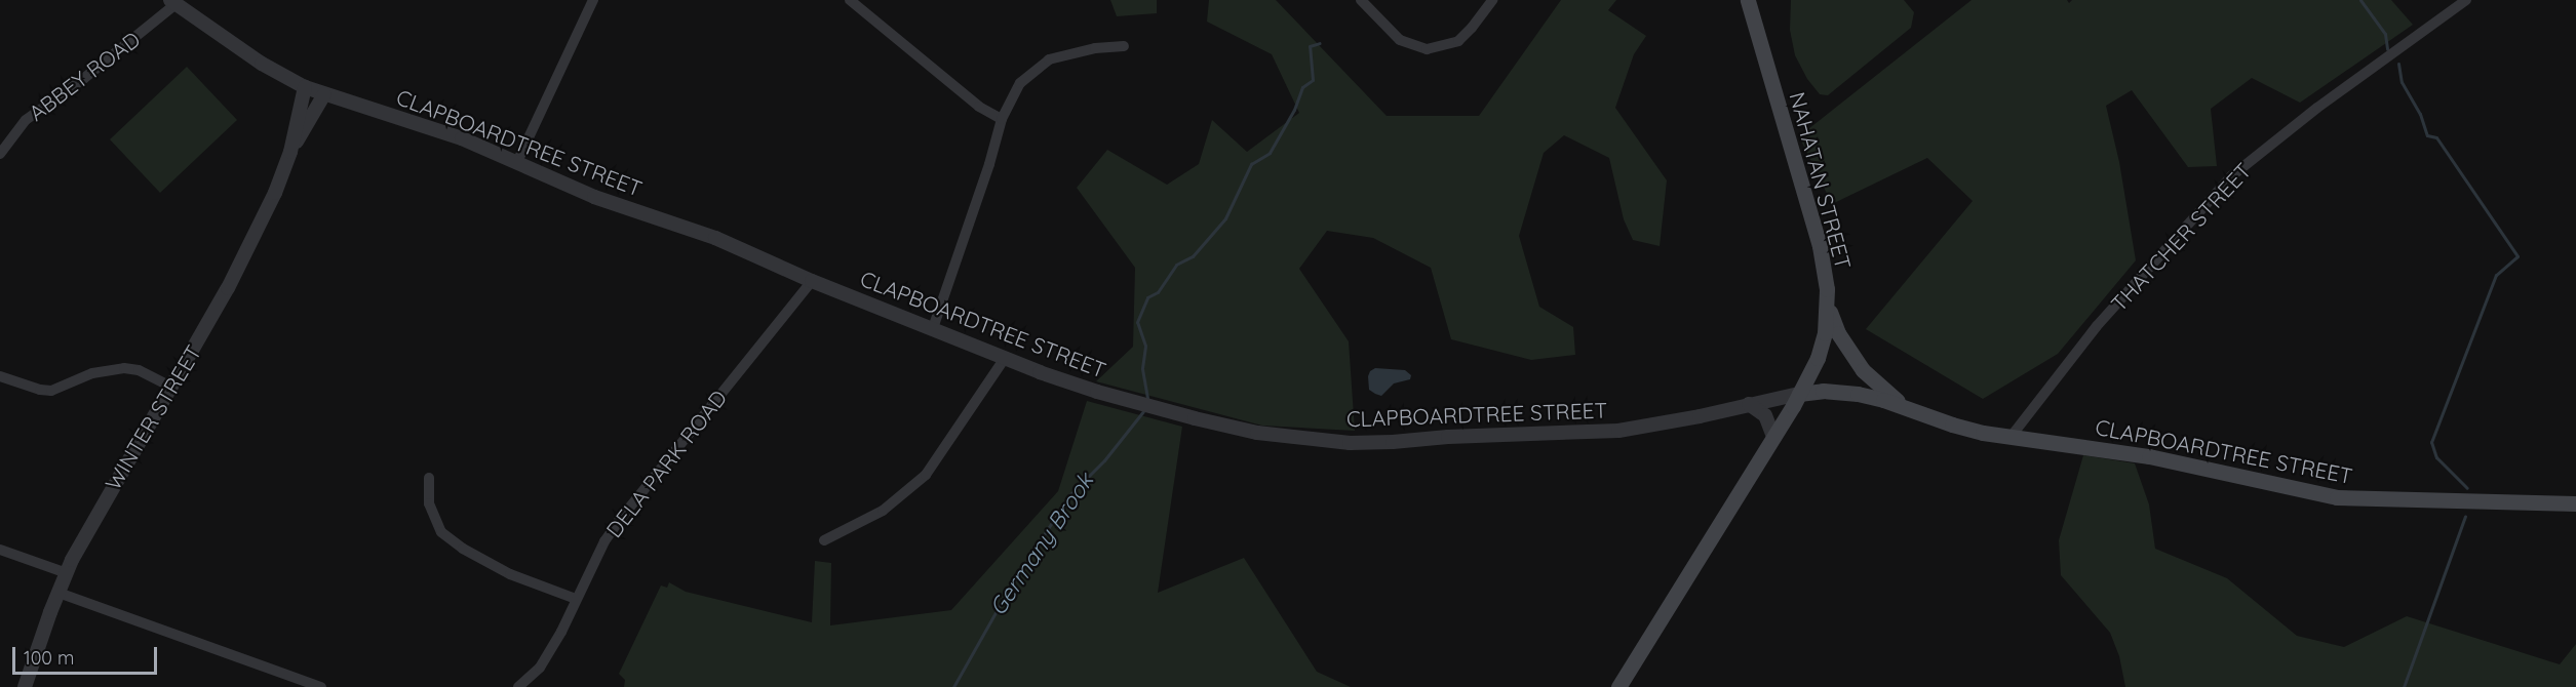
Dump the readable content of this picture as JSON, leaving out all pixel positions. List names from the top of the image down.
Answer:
{
  "streets": {
    "main road": ["CLAPBOARDTREE STREET", "NAHATAN STREET"],
    "street": [
      "ABBEY ROAD",
      "THATCHER STREET",
      "WINTER STREET",
      "DELA PARK ROAD"
    ]
  },
  "crossings": [
    ["ABBEY ROAD", "CLAPBOARDTREE STREET"],
    ["CLAPBOARDTREE STREET", "NAHATAN STREET"],
    ["CLAPBOARDTREE STREET", "THATCHER STREET"],
    ["CLAPBOARDTREE STREET", "WINTER STREET"],
    ["CLAPBOARDTREE STREET", "DELA PARK ROAD"]
  ],
  "water": ["Germany Brook"],
  "scale_bar": "100 m"
}
